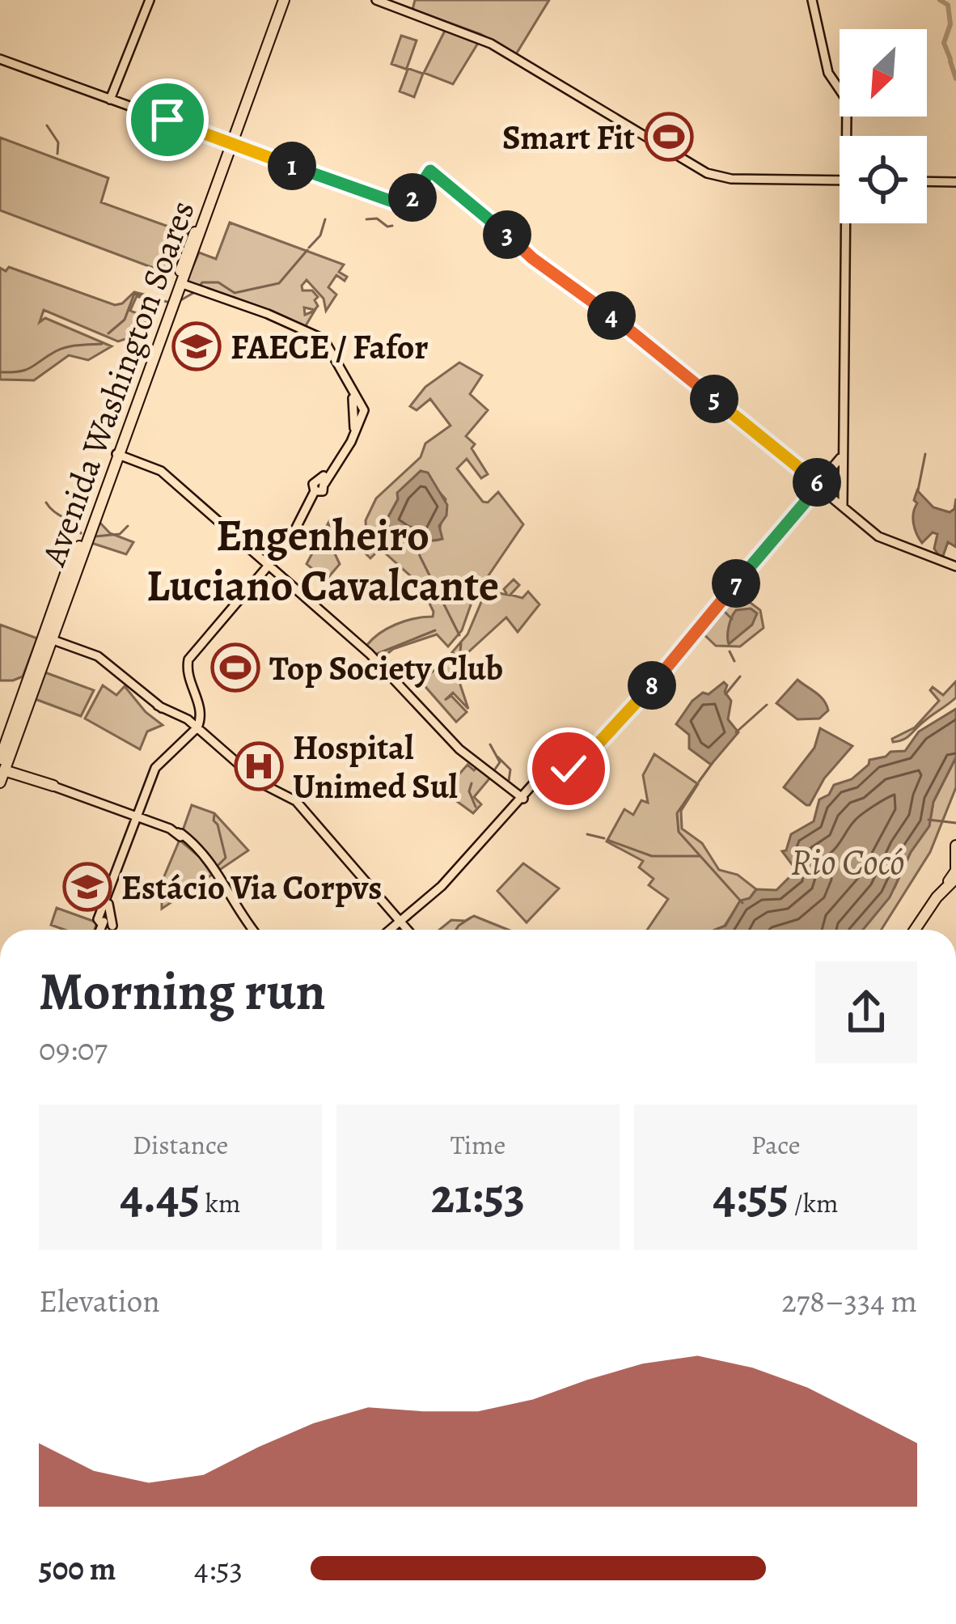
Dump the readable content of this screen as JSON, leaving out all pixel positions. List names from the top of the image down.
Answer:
{
  "streets": {
    "highway": ["Avenida Washington Soares"]
  },
  "districts": ["Engenheiro Luciano Cavalcante"],
  "water": ["Rio Cocó"],
  "places": {
    "sports": ["Smart Fit", "Top Society Club"],
    "school or university": ["FAECE / Fafor", "Estácio Via Corpvs"],
    "hospital": ["Hospital Unimed Sul"]
  },
  "north": "bottom left",
  "page": {
    "pins": [
      "1",
      "2",
      "3",
      "4",
      "5",
      "6",
      "7",
      "8"
    ],
    "heading": ["Morning run", "09:07"],
    "stats": [
      ["Distance", "4.45 km"],
      ["Time", "21:53"],
      ["Pace", "4:55 /km"]
    ],
    "chart": ["Elevation", "278–334 m"],
    "list": [
      {
        "name": "500 m",
        "note": "4:53"
      }
    ]
  }
}
